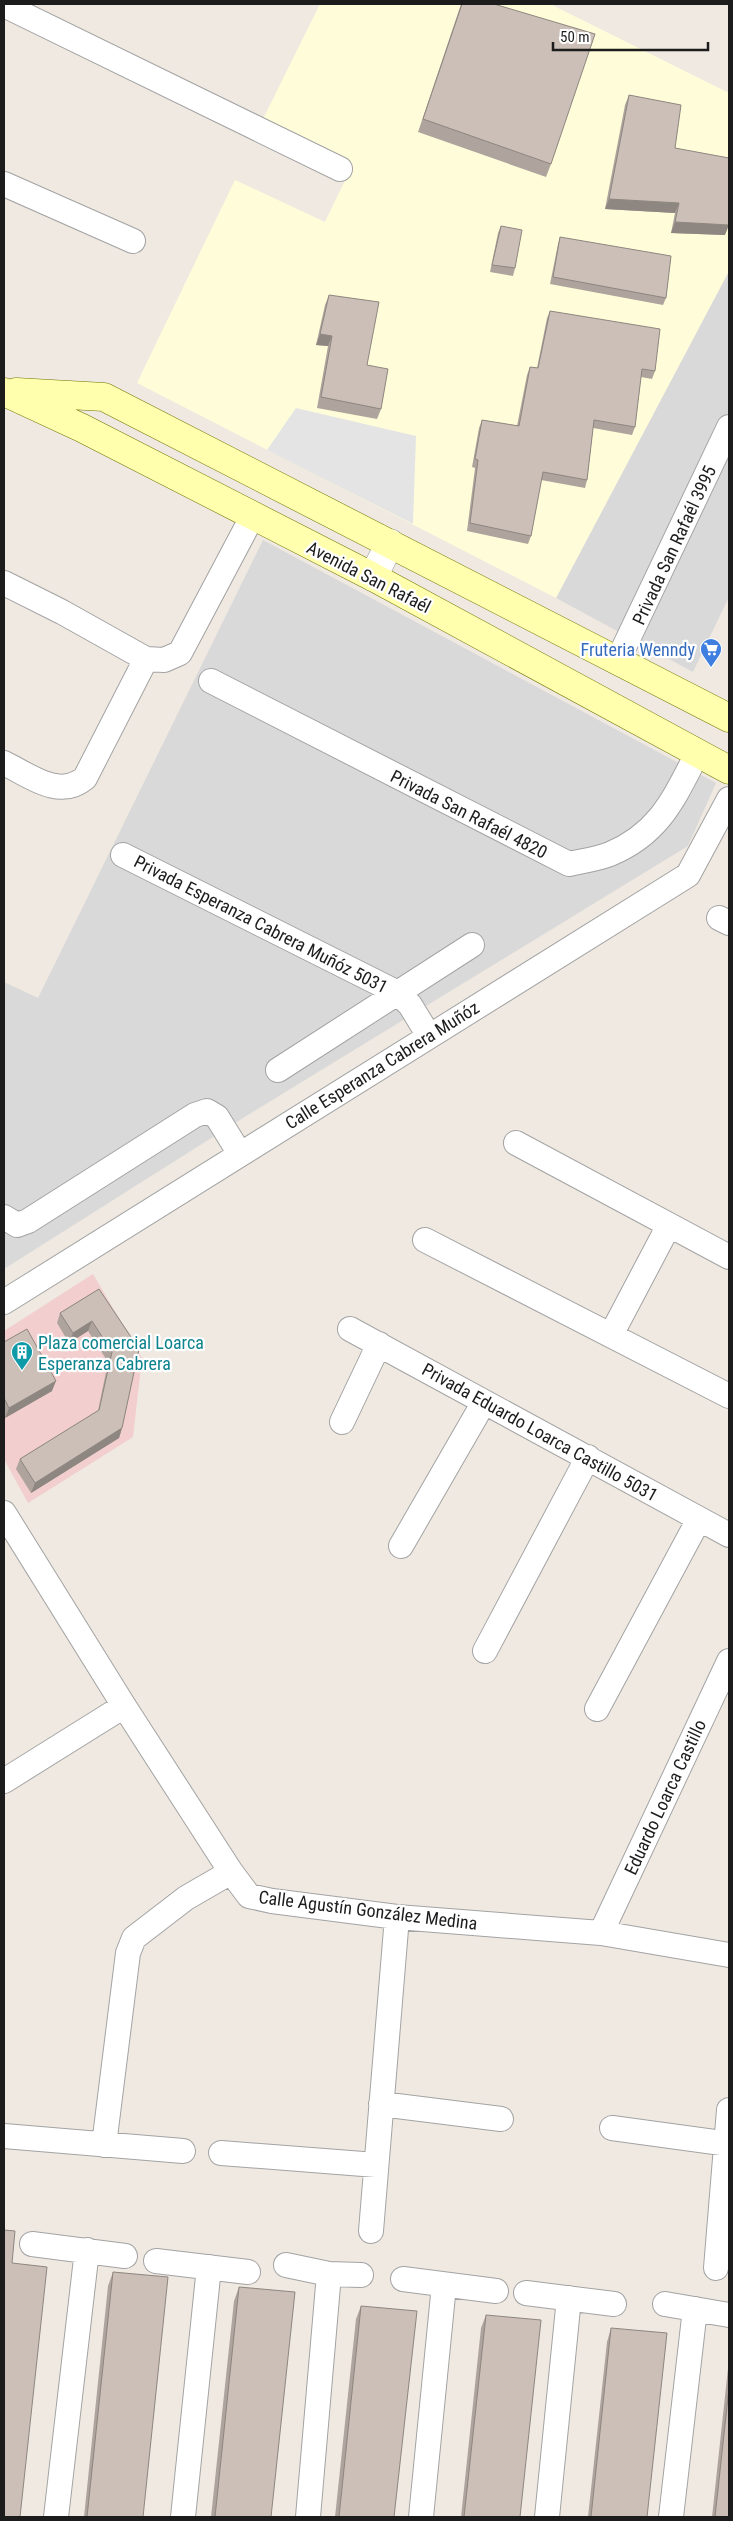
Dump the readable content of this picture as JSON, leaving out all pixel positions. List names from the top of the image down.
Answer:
{
  "streets": {
    "main road": ["Avenida San Rafaél"],
    "street": [
      "Privada San Rafaél 3995",
      "Privada San Rafaél 4820",
      "Privada Esperanza Cabrera Muñóz 5031",
      "Calle Esperanza Cabrera Muñóz",
      "Privada Eduardo Loarca Castillo 5031",
      "Eduardo Loarca Castillo",
      "Calle Agustín González Medina"
    ]
  },
  "crossings": [
    ["Privada San Rafaél 3995", "Avenida San Rafaél"],
    ["Avenida San Rafaél", "Privada San Rafaél 4820"],
    ["Privada Esperanza Cabrera Muñóz 5031", "Calle Esperanza Cabrera Muñóz"],
    ["Eduardo Loarca Castillo", "Calle Agustín González Medina"]
  ],
  "places": {
    "supermarket": ["Fruteria Wenndy"],
    "building": ["Plaza comercial Loarca Esperanza Cabrera"]
  },
  "scale_bar": "50 m"
}
